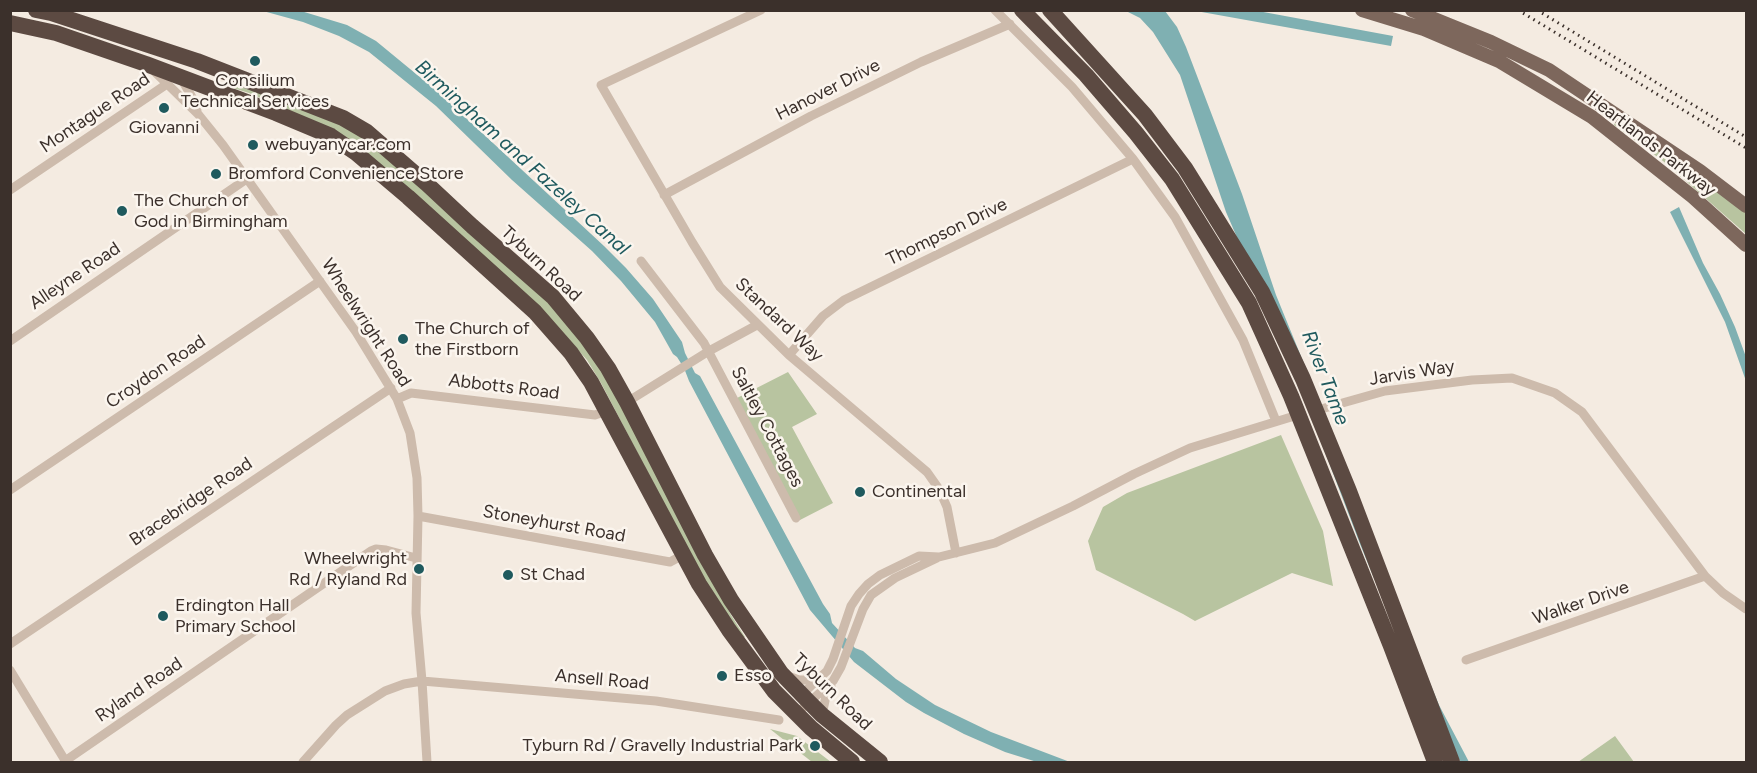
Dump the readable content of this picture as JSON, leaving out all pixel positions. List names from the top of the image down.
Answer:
{
  "streets": {
    "highway": ["Tyburn Road"],
    "main road": ["Heartlands Parkway"],
    "street": [
      "Hanover Drive",
      "Montague Road",
      "Thompson Drive",
      "Alleyne Road",
      "Standard Way",
      "Wheelwright Road",
      "Croydon Road",
      "Jarvis Way",
      "Abbotts Road",
      "Saltley Cottages",
      "Bracebridge Road",
      "Stoneyhurst Road",
      "Walker Drive",
      "Ansell Road",
      "Ryland Road"
    ]
  },
  "crossings": [
    ["Hanover Drive", "Standard Way"],
    ["Montague Road", "Tyburn Road"],
    ["Montague Road", "Wheelwright Road"],
    ["Thompson Drive", "Standard Way"],
    ["Tyburn Road", "Wheelwright Road"],
    ["Tyburn Road", "Jarvis Way"],
    ["Tyburn Road", "Abbotts Road"],
    ["Tyburn Road", "Stoneyhurst Road"],
    ["Tyburn Road", "Ansell Road"],
    ["Alleyne Road", "Wheelwright Road"],
    ["Standard Way", "Jarvis Way"],
    ["Wheelwright Road", "Croydon Road"],
    ["Wheelwright Road", "Abbotts Road"],
    ["Wheelwright Road", "Bracebridge Road"],
    ["Wheelwright Road", "Stoneyhurst Road"],
    ["Wheelwright Road", "Ansell Road"],
    ["Wheelwright Road", "Ryland Road"],
    ["Jarvis Way", "Walker Drive"]
  ],
  "water": ["Birmingham and Fazeley Canal", "River Tame"],
  "places": [
    "Consilium Technical Services",
    "Giovanni",
    "webuyanycar.com",
    "Bromford Convenience Store",
    "The Church of God in Birmingham",
    "The Church of the Firstborn",
    "Continental",
    "Wheelwright Rd / Ryland Rd",
    "St Chad",
    "Erdington Hall Primary School",
    "Esso",
    "Tyburn Rd / Gravelly Industrial Park"
  ]
}
